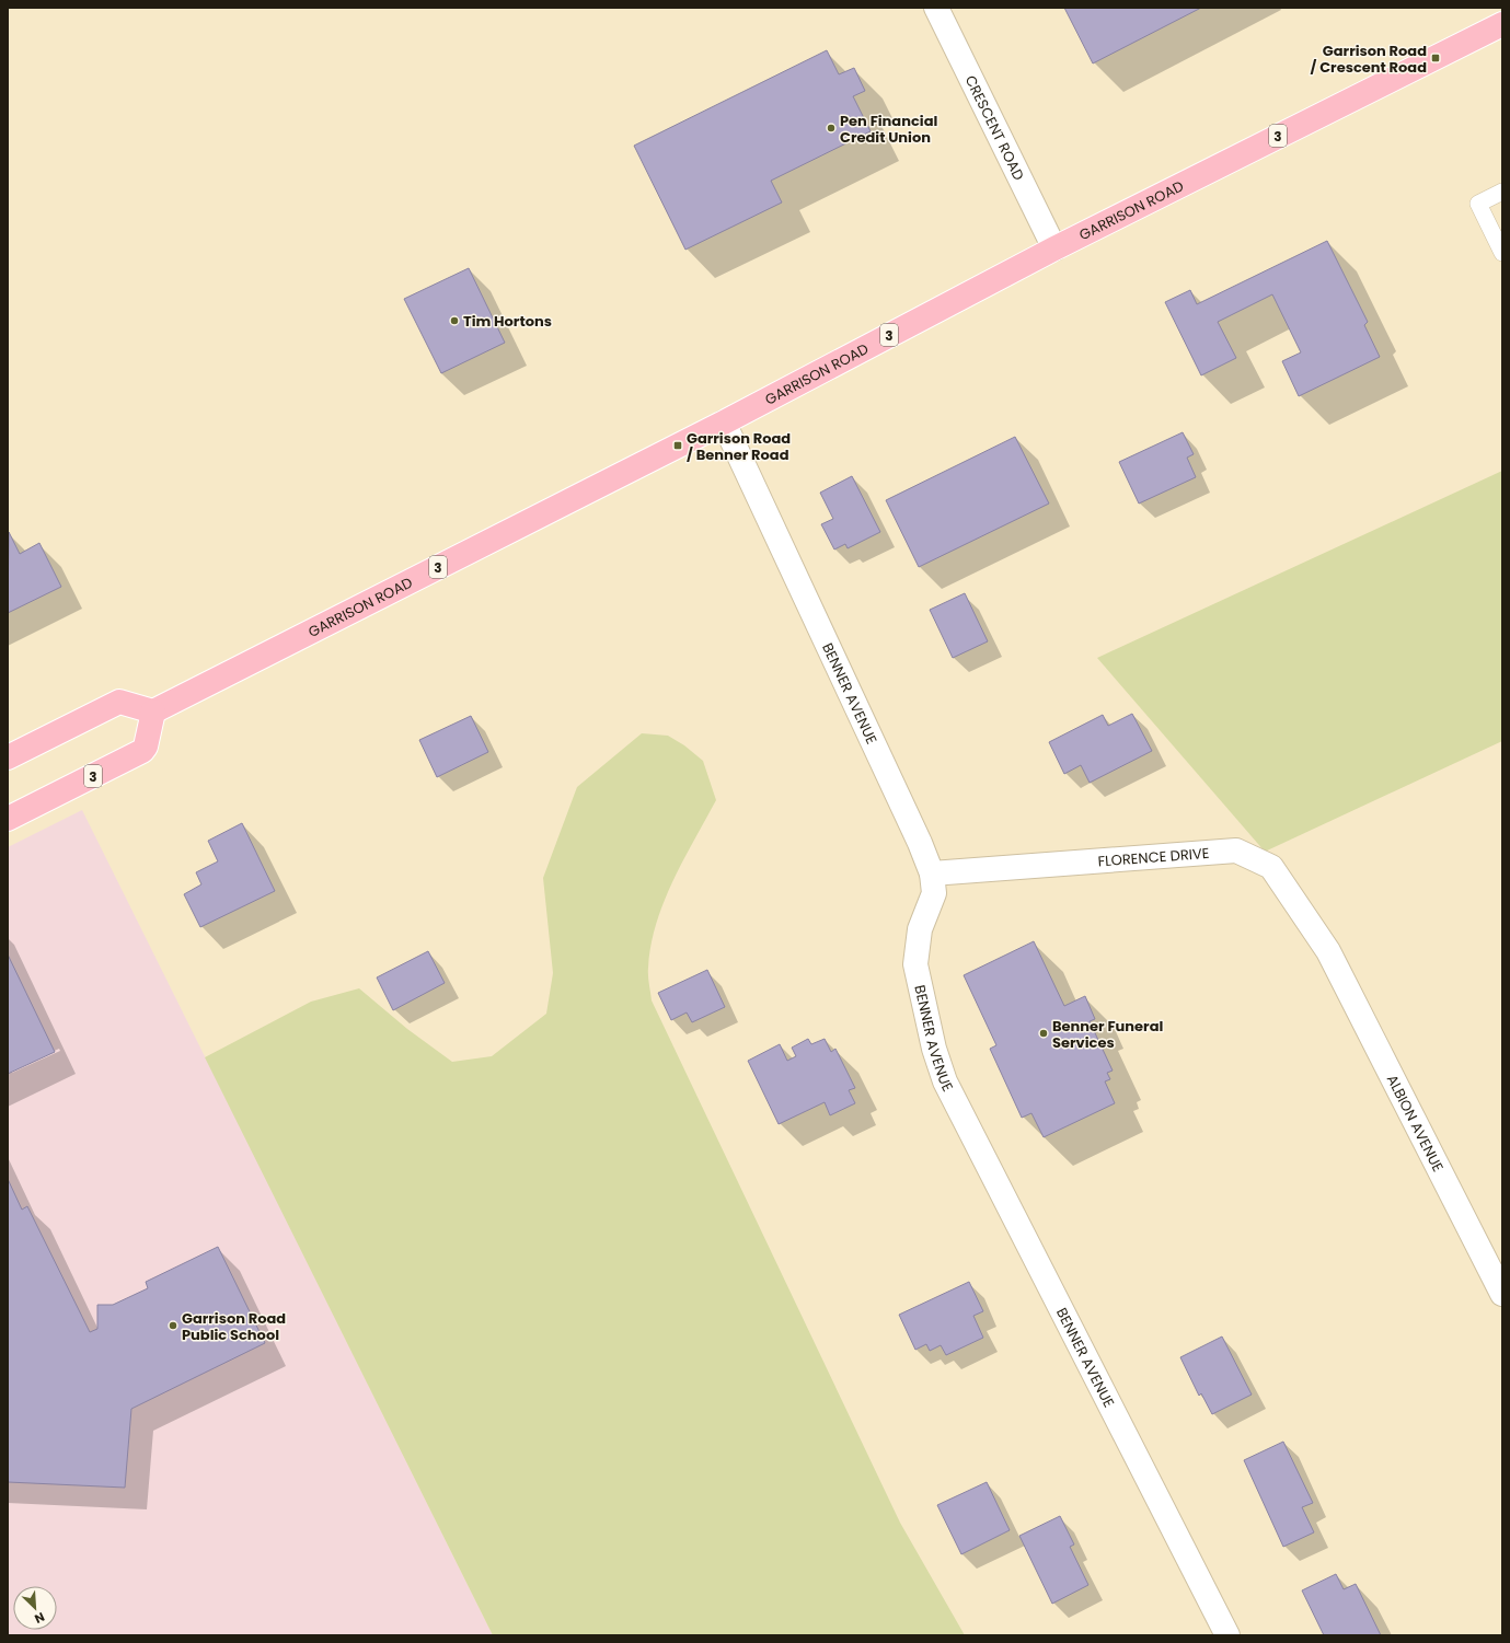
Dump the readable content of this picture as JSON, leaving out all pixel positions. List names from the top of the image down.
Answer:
{
  "streets": {
    "main road": ["3", "GARRISON ROAD"],
    "street": [
      "CRESCENT ROAD",
      "BENNER AVENUE",
      "FLORENCE DRIVE",
      "ALBION AVENUE"
    ]
  },
  "crossings": [
    ["CRESCENT ROAD", "GARRISON ROAD"],
    ["3", "GARRISON ROAD"],
    ["GARRISON ROAD", "BENNER AVENUE"],
    ["BENNER AVENUE", "FLORENCE DRIVE"],
    ["FLORENCE DRIVE", "ALBION AVENUE"]
  ],
  "places": {
    "transit": ["Garrison Road / Crescent Road", "Garrison Road / Benner Road"],
    "other": [
      "Pen Financial Credit Union",
      "Tim Hortons",
      "Benner Funeral Services",
      "Garrison Road Public School"
    ]
  },
  "north": "bottom right"
}
